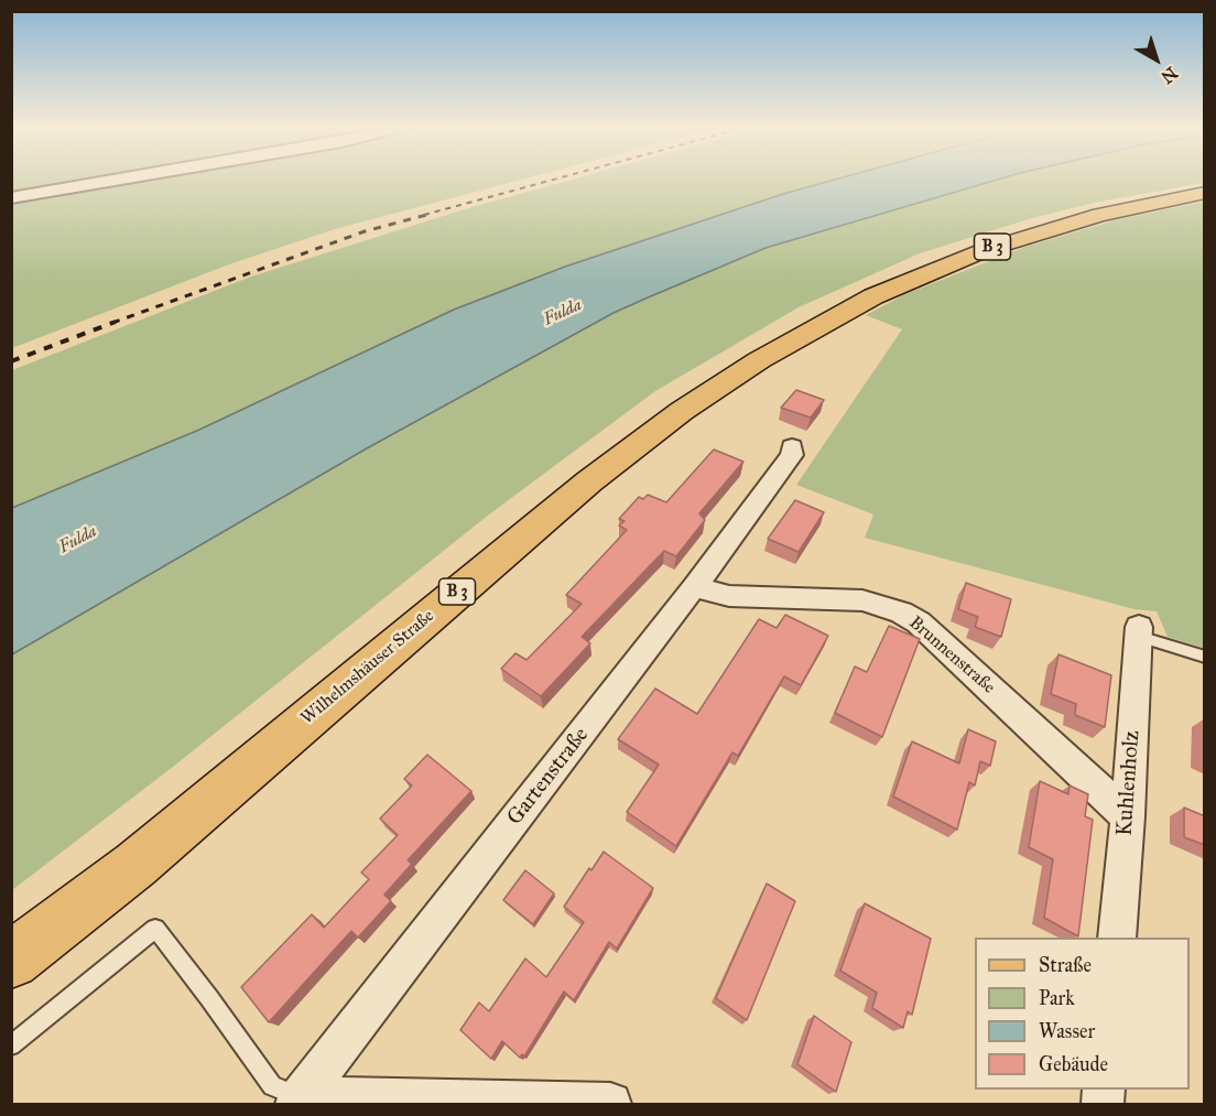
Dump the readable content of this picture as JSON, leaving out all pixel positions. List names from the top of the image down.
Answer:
{
  "streets": {
    "main road": ["B 3", "Wilhelmshäuser Straße"],
    "street": ["Brunnenstraße", "Gartenstraße", "Kuhlenholz"]
  },
  "crossings": [
    ["Brunnenstraße", "Gartenstraße"],
    ["Brunnenstraße", "Kuhlenholz"]
  ],
  "water": ["Fulda"],
  "legend": [
    "Straße",
    "Park",
    "Wasser",
    "Gebäude"
  ],
  "north": "bottom right"
}
